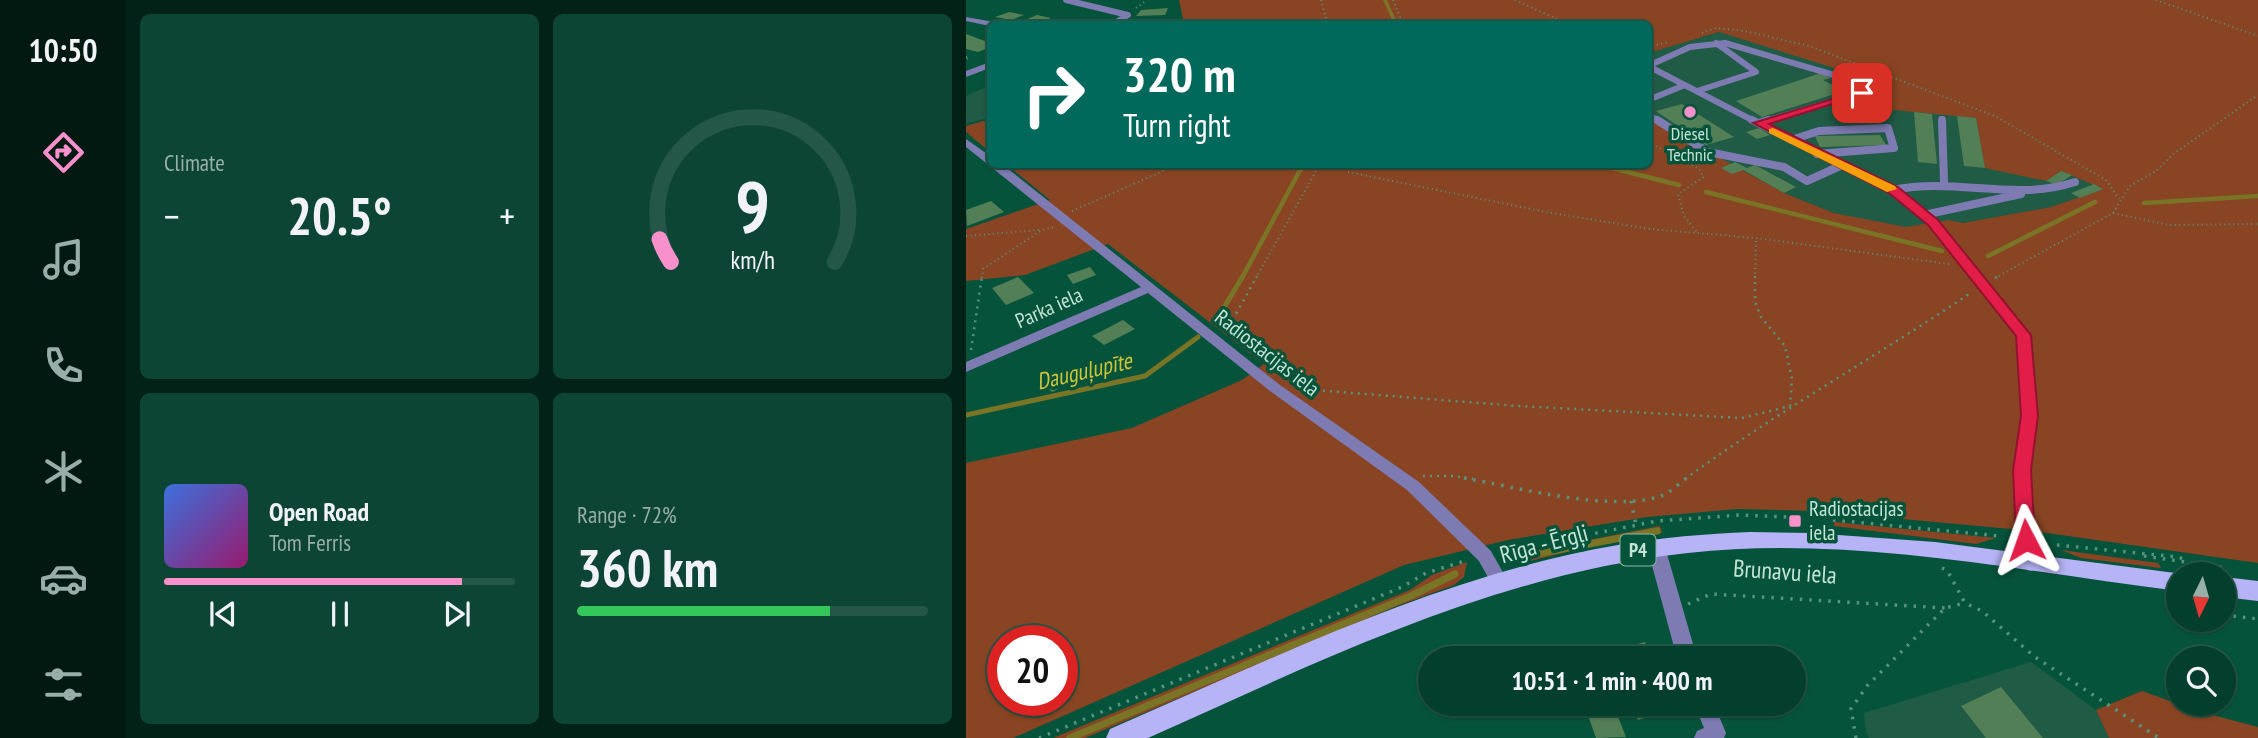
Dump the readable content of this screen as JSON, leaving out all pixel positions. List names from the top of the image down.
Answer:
{
  "streets": {
    "main road": ["Rīga - Ērgļi", "P4"],
    "street": ["Parka iela", "Radiostacijas iela"],
    "path": ["Brunavu iela"]
  },
  "crossings": [
    ["Parka iela", "Radiostacijas iela"],
    ["Radiostacijas iela", "Rīga - Ērgļi"]
  ],
  "water": ["Dauguļupīte"],
  "places": {
    "other": ["Diesel Technic"],
    "transit": ["Radiostacijas iela"]
  },
  "north": "bottom",
  "page": {
    "tabs": "10:50",
    "tile": [
      "Climate",
      ["Range · 72%", "360 km"]
    ],
    "turn": ["320 m", "Turn right"],
    "heat": ["−", "20.5°", "+"],
    "song": ["Open Road", "Tom Ferris"],
    "limit": "20",
    "trip": "10:51 · 1 min · 400 m",
    "gauge": ["9", "km/h"]
  }
}
